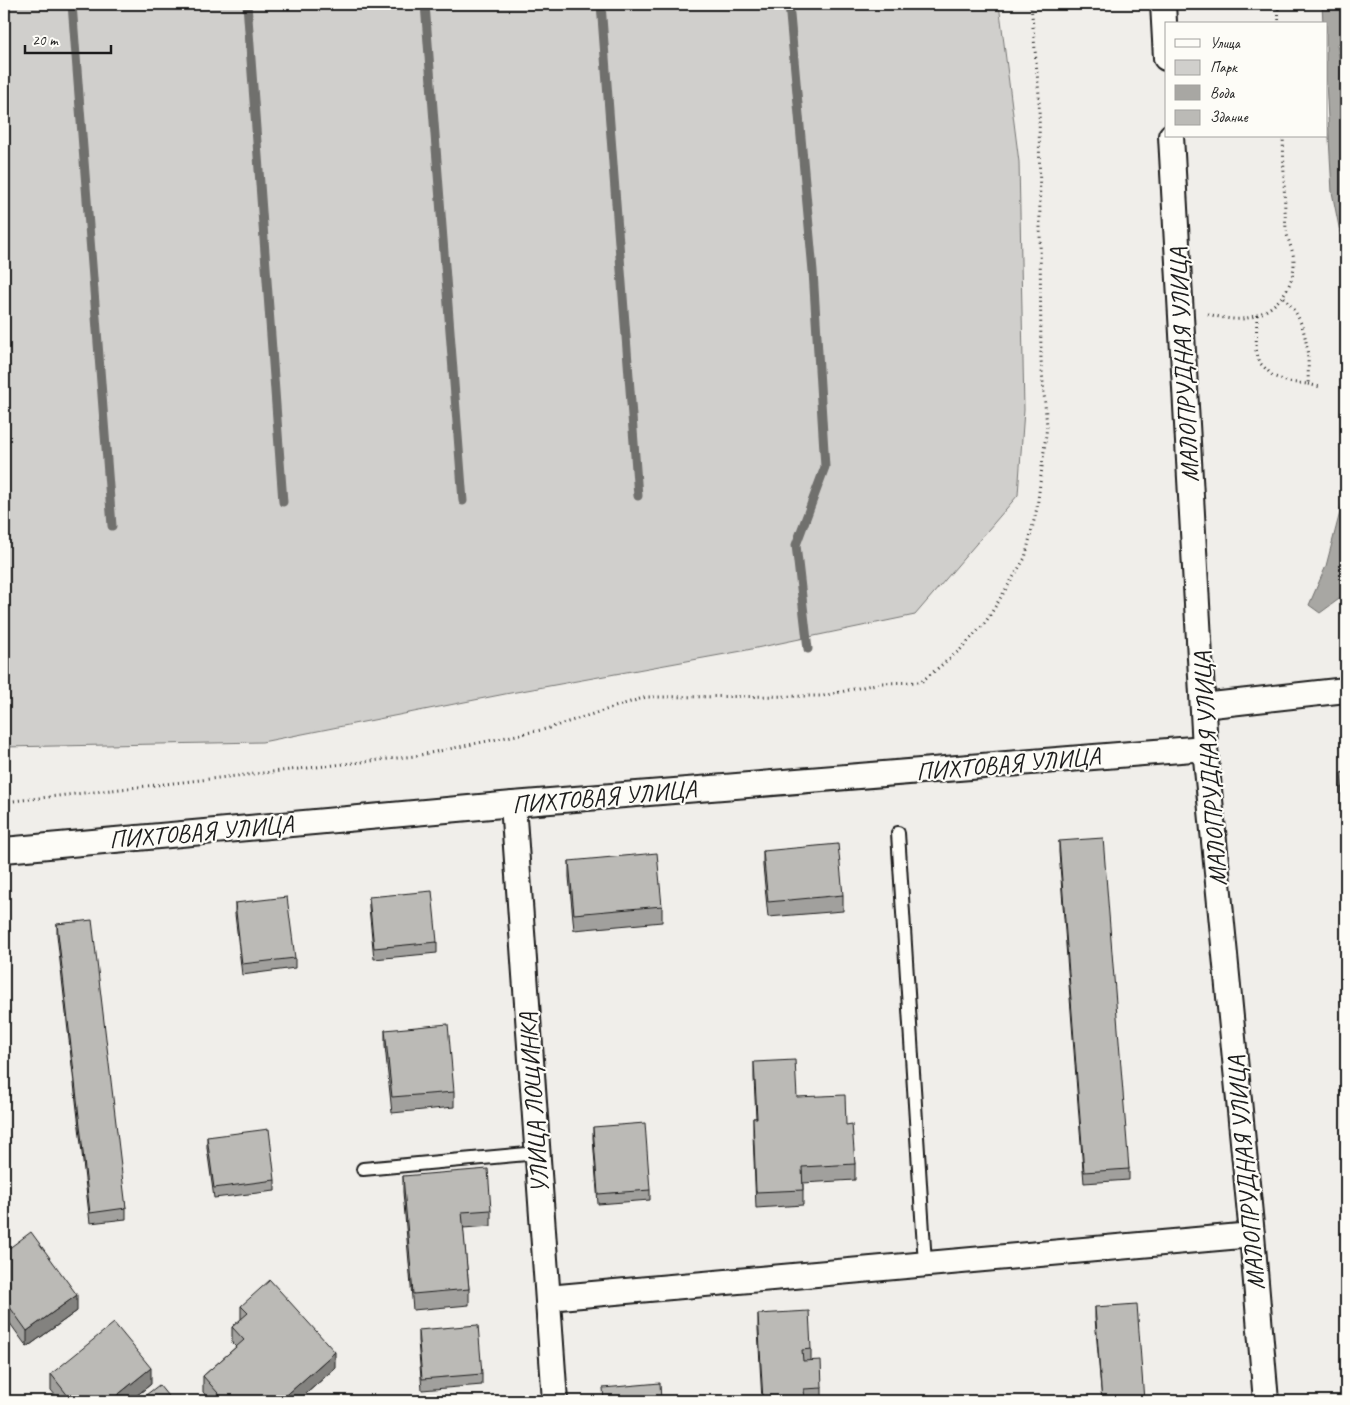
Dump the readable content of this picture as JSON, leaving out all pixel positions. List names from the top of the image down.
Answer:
{
  "streets": {
    "street": ["МАЛОПРУДНАЯ УЛИЦА", "ПИХТОВАЯ УЛИЦА", "УЛИЦА ЛОЩИНКА"]
  },
  "crossings": [
    ["МАЛОПРУДНАЯ УЛИЦА", "ПИХТОВАЯ УЛИЦА"],
    ["ПИХТОВАЯ УЛИЦА", "УЛИЦА ЛОЩИНКА"]
  ],
  "legend": [
    "Улица",
    "Парк",
    "Вода",
    "Здание"
  ],
  "scale_bar": "20 m"
}
